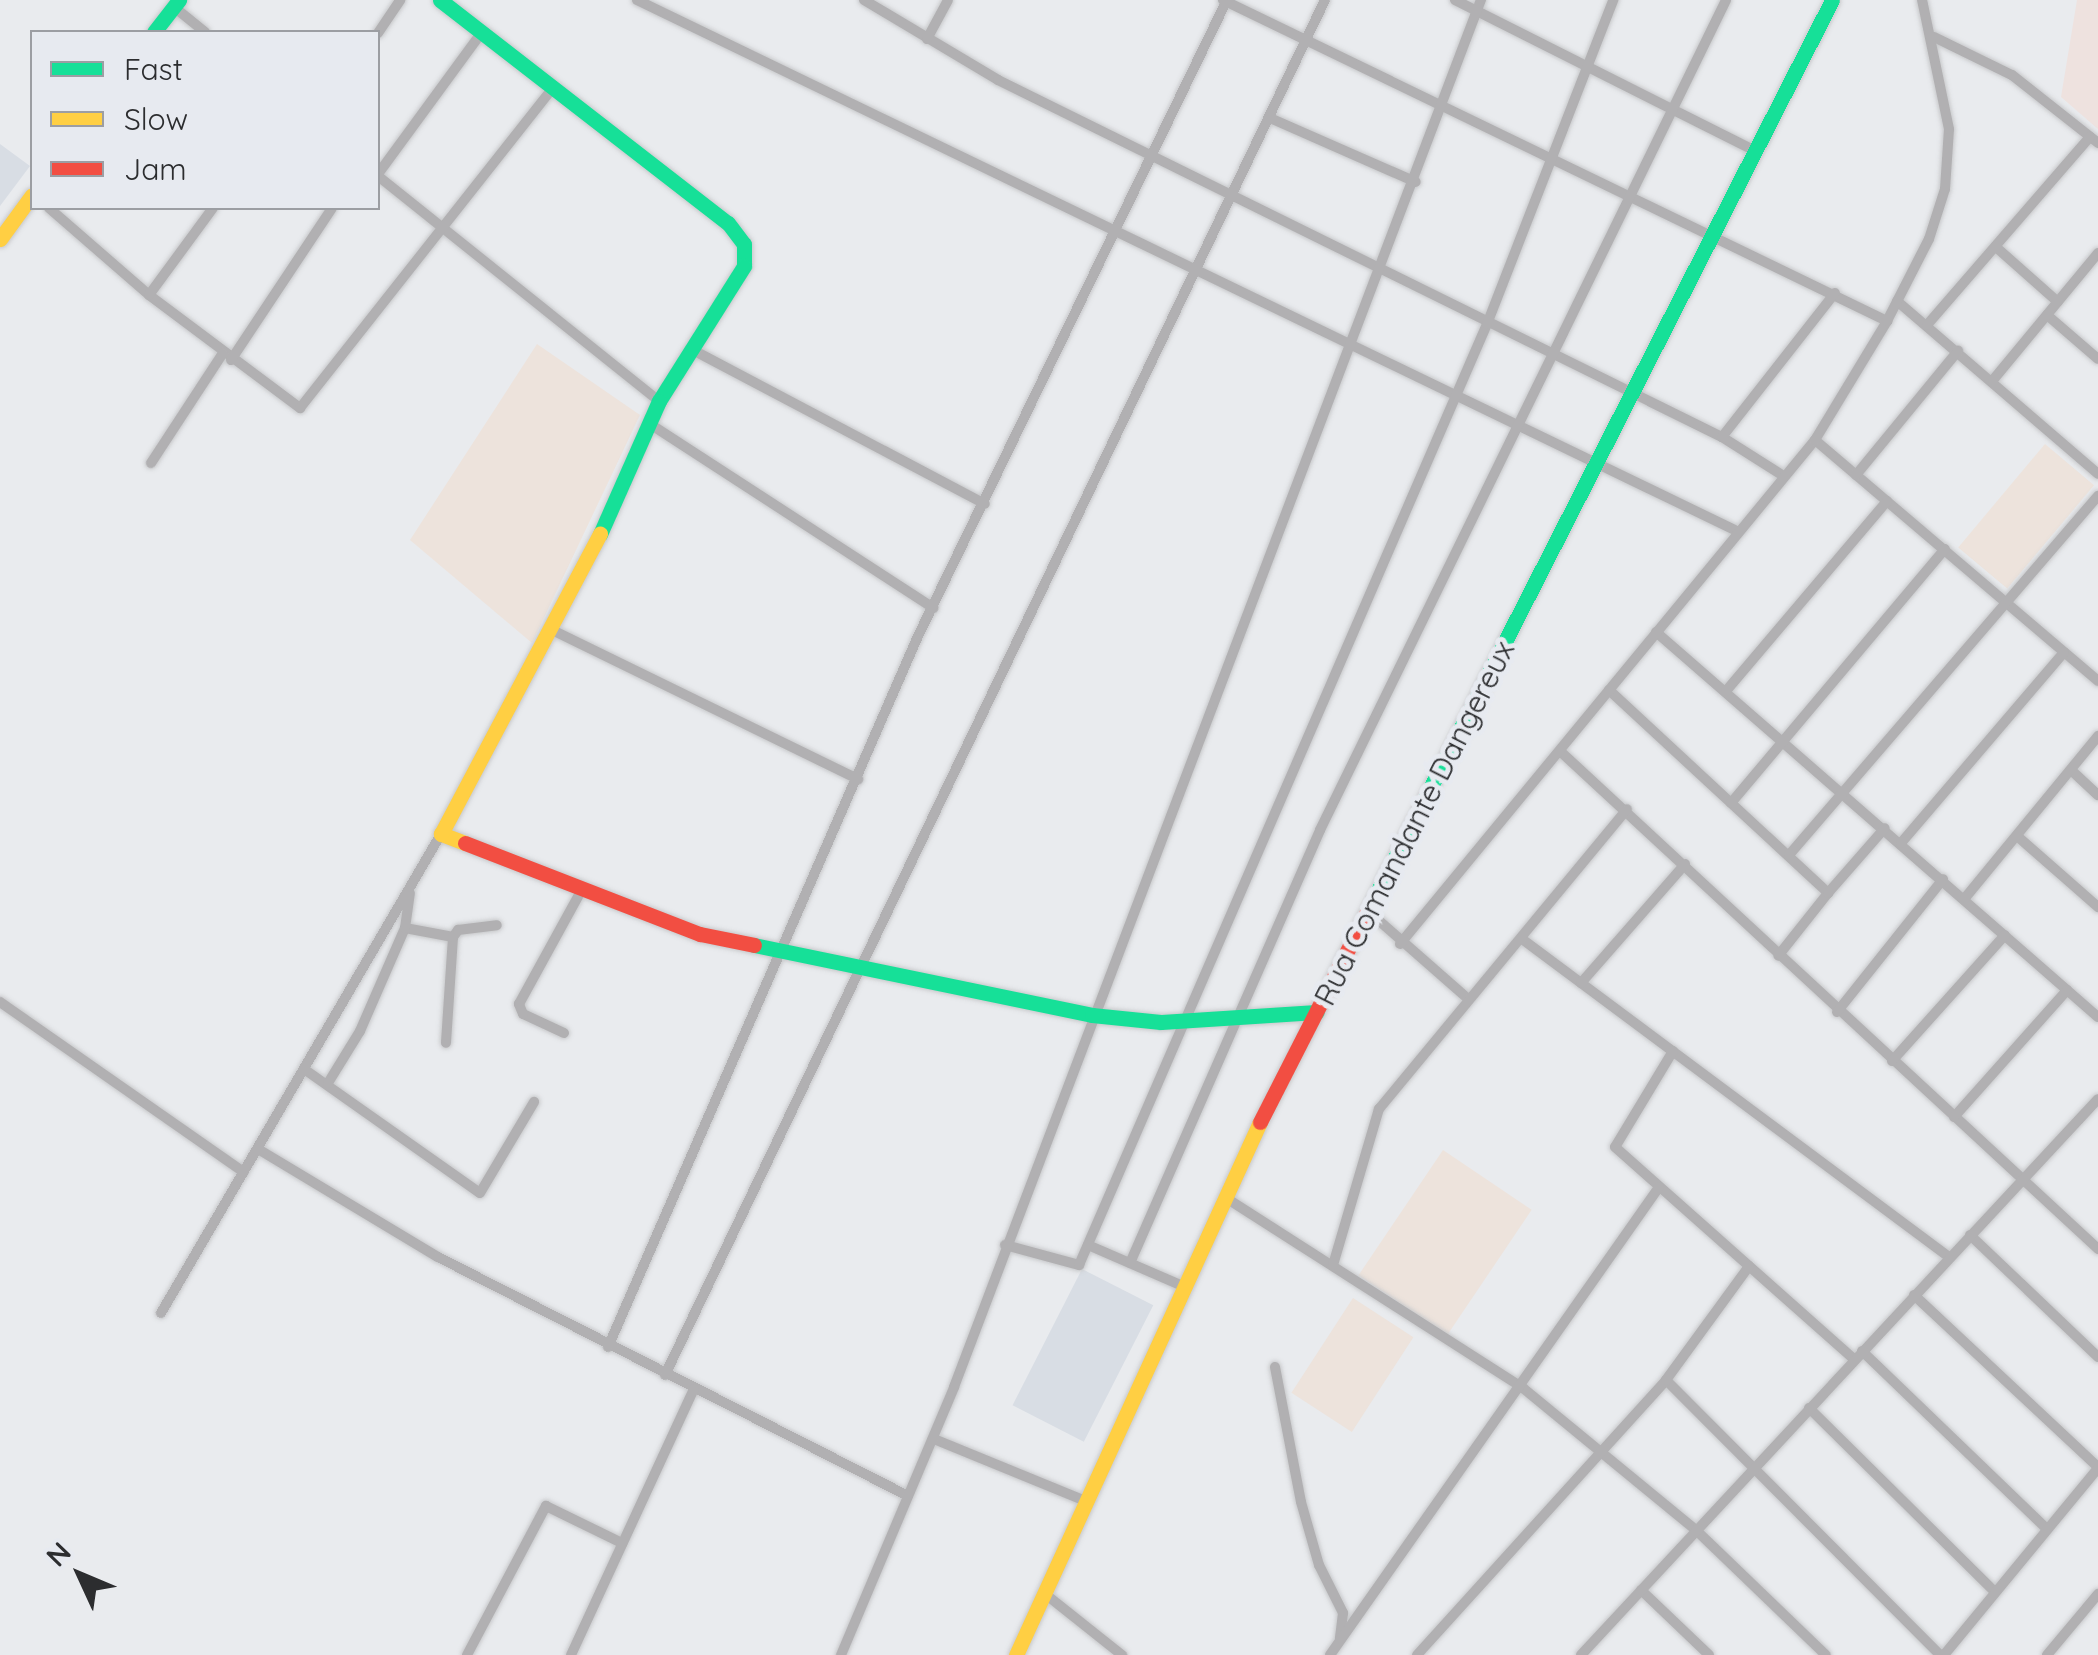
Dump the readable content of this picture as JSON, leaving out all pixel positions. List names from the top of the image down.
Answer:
{
  "streets": {
    "street": ["Rua Comandante Dangereux"]
  },
  "legend": ["Fast", "Slow", "Jam"],
  "north": "top left"
}
